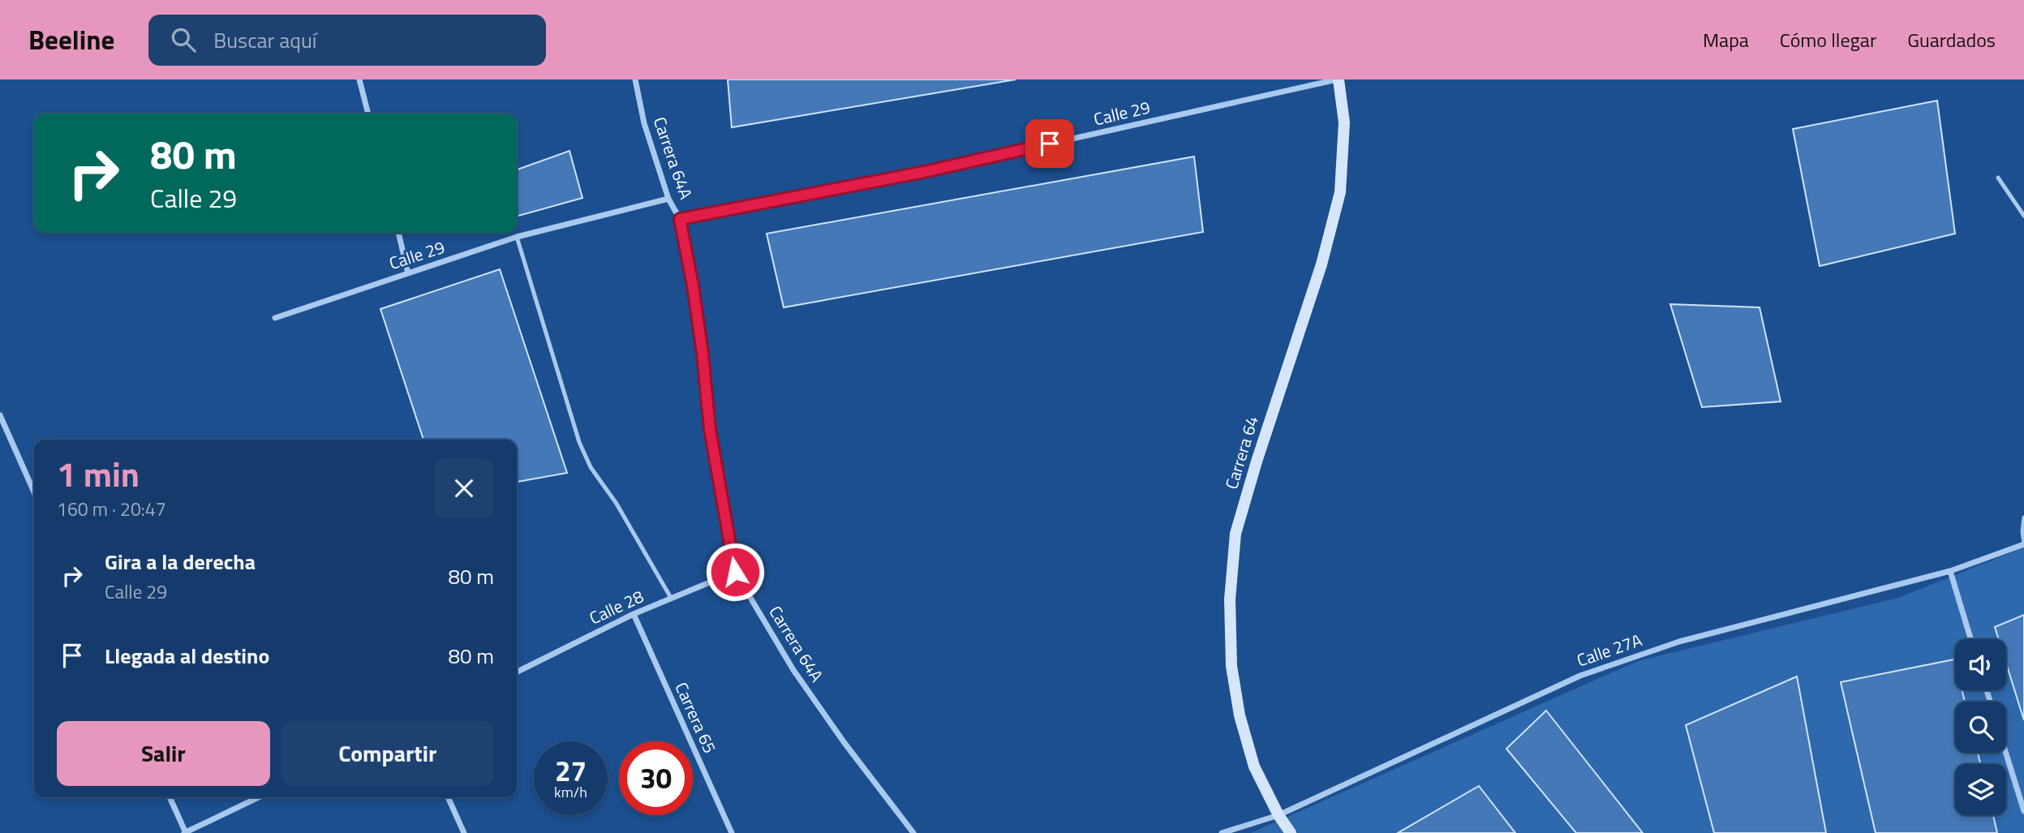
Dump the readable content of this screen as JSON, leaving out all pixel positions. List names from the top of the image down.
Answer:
{
  "streets": {
    "street": [
      "Calle 29",
      "Carrera 64A",
      "Carrera 64",
      "Calle 28",
      "Calle 27A",
      "Carrera 65"
    ]
  },
  "crossings": [
    ["Calle 29", "Carrera 64A"],
    ["Calle 29", "Carrera 64"],
    ["Carrera 64A", "Calle 28"],
    ["Carrera 64", "Calle 27A"],
    ["Calle 28", "Carrera 65"]
  ],
  "page": {
    "header": "Beeline",
    "search": "Buscar aquí",
    "nav": ["Mapa", "Cómo llegar", "Guardados"],
    "turn": ["80 m", "Calle 29"],
    "heading": ["1 min", "160 m · 20:47"],
    "list": [
      {
        "name": "Gira a la derecha",
        "note": "Calle 29",
        "value": "80 m"
      },
      {
        "name": "Llegada al destino",
        "value": "80 m"
      }
    ],
    "buttons": ["Salir", "Compartir"],
    "speed": "27 km/h",
    "limit": "30"
  }
}
